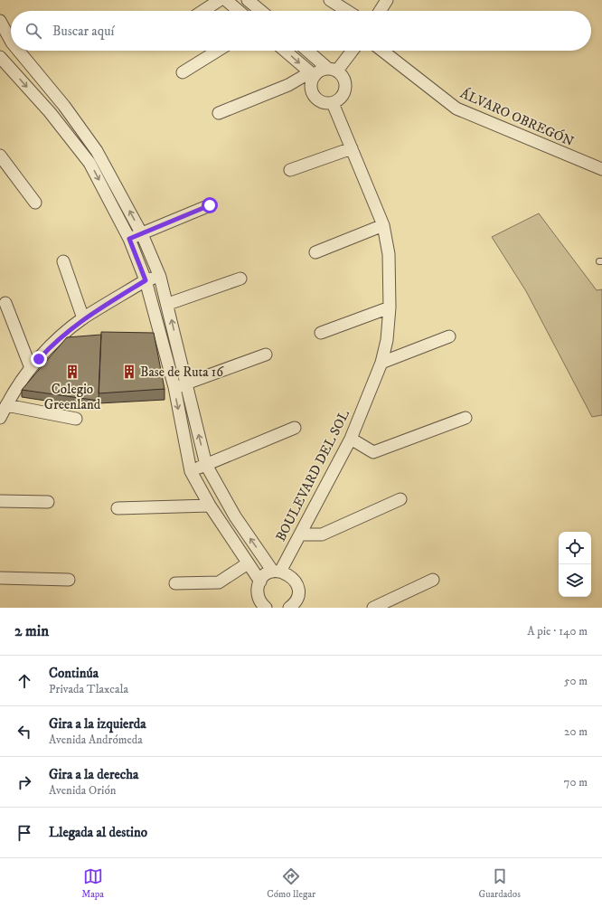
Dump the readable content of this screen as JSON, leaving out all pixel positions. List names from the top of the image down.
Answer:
{
  "streets": {
    "street": ["ÁLVARO OBREGÓN", "BOULEVARD DEL SOL"]
  },
  "places": {
    "building": ["Colegio Greenland", "Base de Ruta 16"]
  },
  "page": {
    "search": "Buscar aquí",
    "heading": ["2 min", "A pie · 140 m"],
    "list": [
      ["Continúa", "Privada Tlaxcala", "50 m"],
      ["Gira a la izquierda", "Avenida Andrómeda", "20 m"],
      ["Gira a la derecha", "Avenida Orión", "70 m"],
      "Llegada al destino"
    ],
    "nav": ["Mapa", "Cómo llegar", "Guardados"]
  }
}
